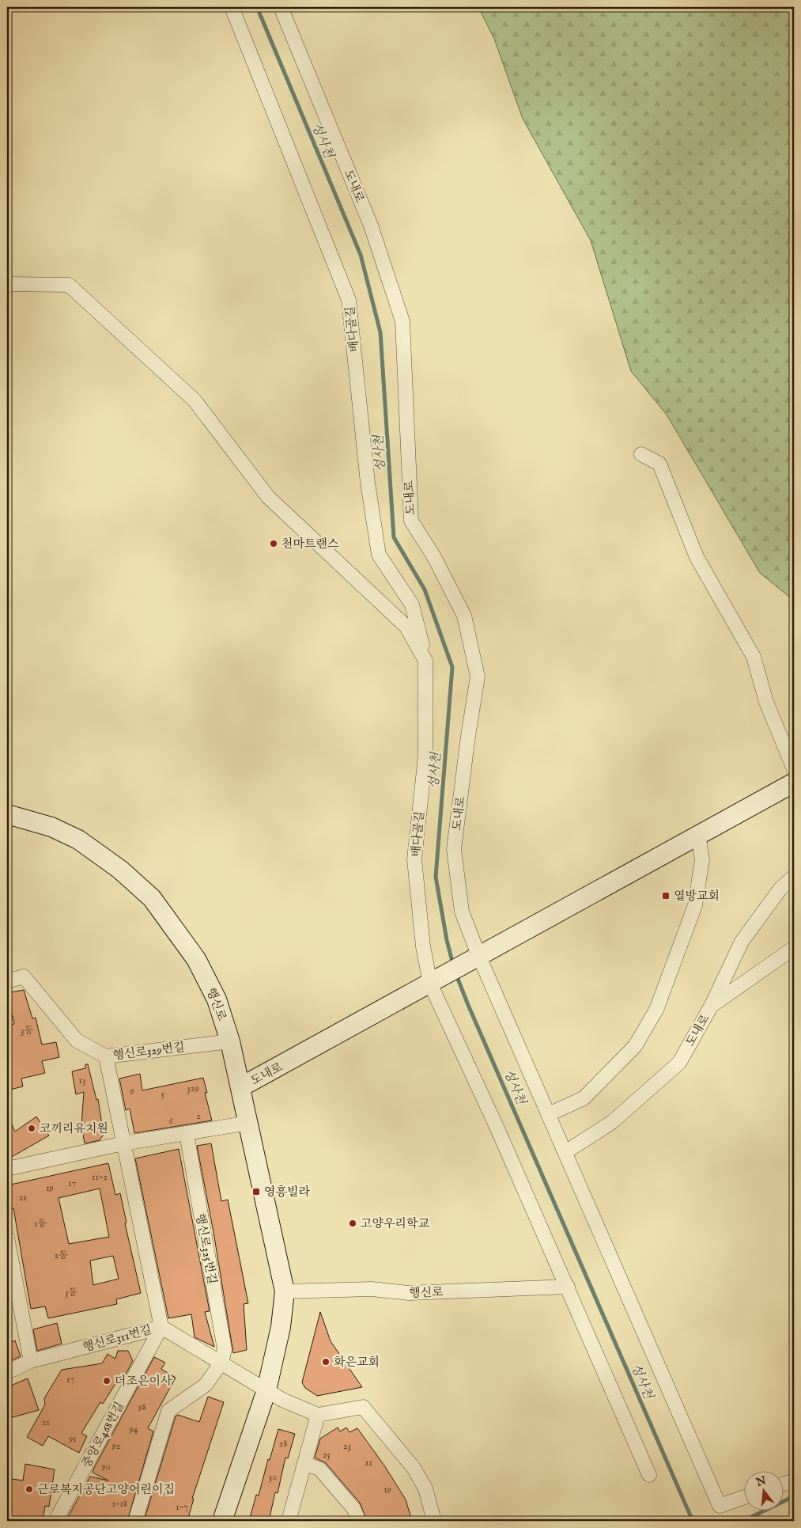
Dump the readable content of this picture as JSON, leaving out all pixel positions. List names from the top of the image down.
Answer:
{
  "streets": {
    "main road": ["도내로", "행신로"],
    "street": [
      "배다골길",
      "행신로329번길",
      "행신로325번길",
      "행신로311번길",
      "중앙로468번길"
    ]
  },
  "crossings": [
    ["도내로", "배다골길"],
    ["도내로", "행신로"],
    ["배다골길", "행신로"],
    ["행신로", "행신로329번길"],
    ["행신로", "행신로311번길"],
    ["행신로325번길", "행신로311번길"],
    ["행신로311번길", "중앙로468번길"]
  ],
  "water": ["성사천"],
  "places": {
    "other": [
      "천마트랜스",
      "코끼리유치원",
      "고양우리학교",
      "화은교회",
      "더조은이사",
      "근로복지공단고양어린이집"
    ],
    "transit": ["열방교회", "영흥빌라"]
  },
  "house_numbers": [
    "3동",
    "13",
    "329",
    "9",
    "5",
    "2",
    "6",
    "11-2",
    "17",
    "19",
    "21",
    "1동",
    "2동",
    "3동",
    "17",
    "98",
    "21",
    "94",
    "91",
    "28",
    "92",
    "23",
    "25",
    "21",
    "90",
    "30",
    "19",
    "1-18",
    "1-7"
  ],
  "north": "top"
}
